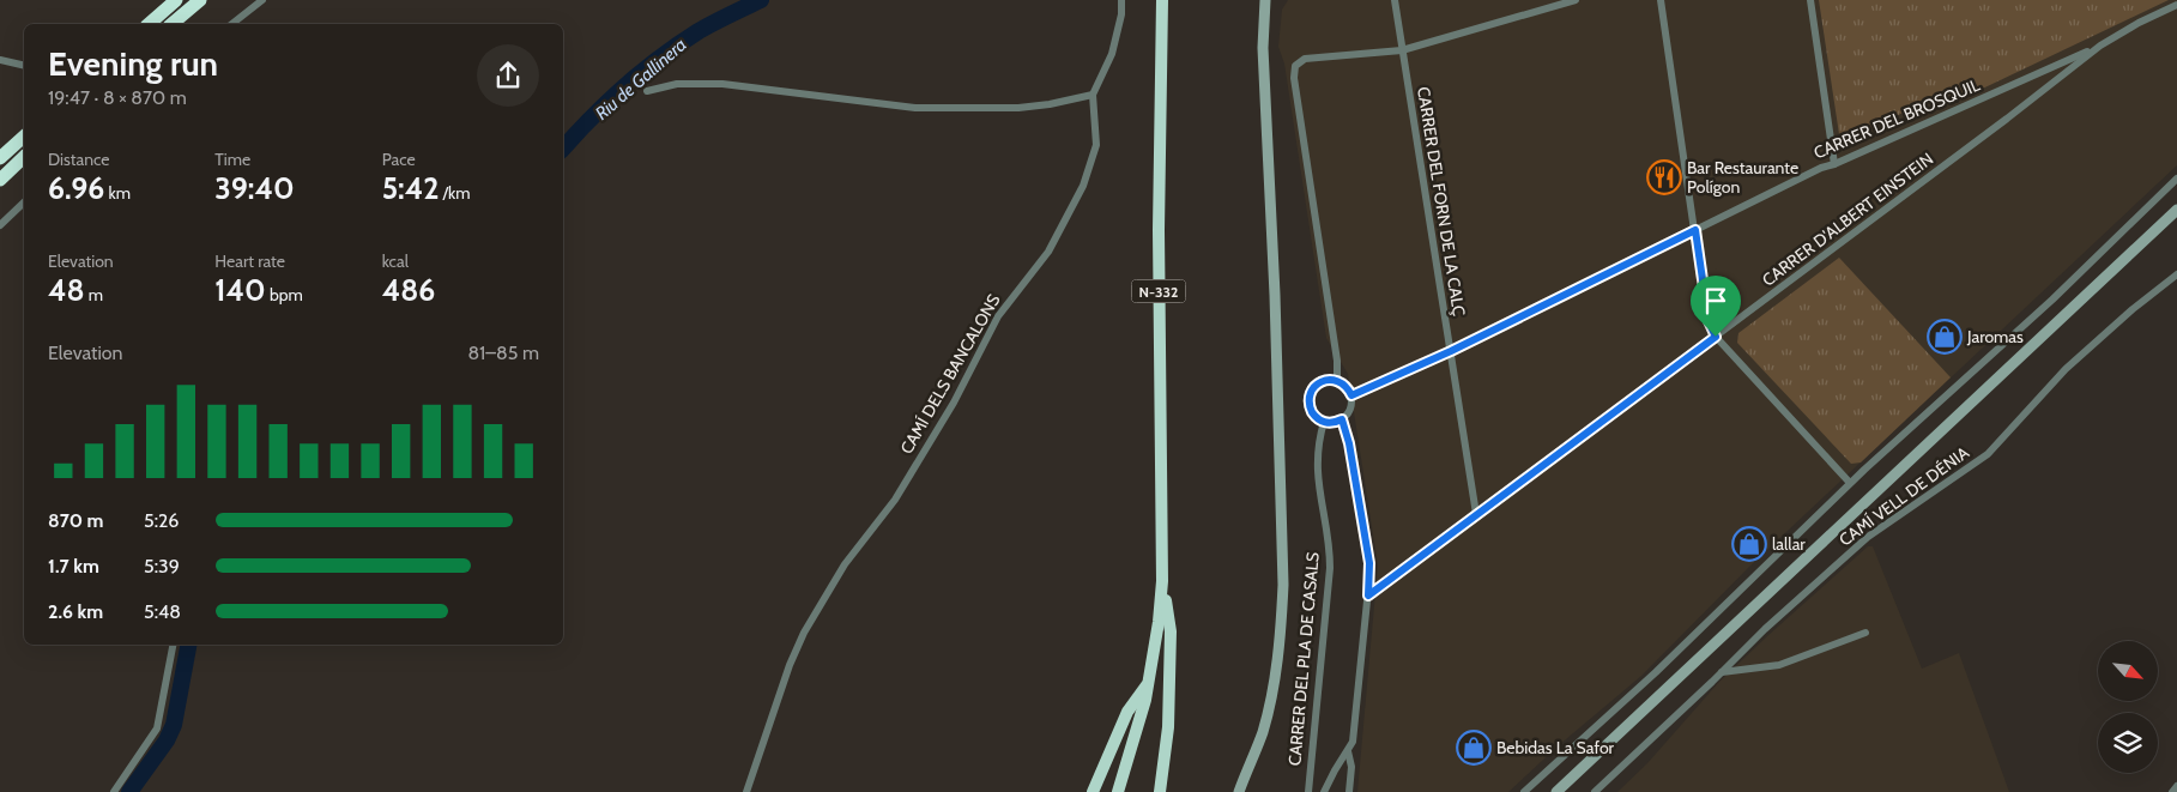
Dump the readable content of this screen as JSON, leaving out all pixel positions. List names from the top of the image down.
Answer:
{
  "streets": {
    "highway": ["N-332"],
    "street": [
      "CARRER DEL BROSQUIL",
      "CARRER DEL FORN DE LA CALÇ",
      "CARRER D'ALBERT EINSTEIN",
      "CAMÍ DELS BANCALONS",
      "CAMÍ VELL DE DÉNIA",
      "CARRER DEL PLA DE CASALS"
    ]
  },
  "crossings": [
    ["CARRER DEL BROSQUIL", "CARRER DEL FORN DE LA CALÇ"],
    ["CARRER DEL BROSQUIL", "CARRER D'ALBERT EINSTEIN"],
    ["CARRER DEL BROSQUIL", "CARRER DEL PLA DE CASALS"],
    ["CARRER DEL FORN DE LA CALÇ", "CARRER D'ALBERT EINSTEIN"]
  ],
  "water": ["Riu de Gallinera"],
  "places": {
    "restaurant": ["Bar Restaurante Polígon"],
    "shop": ["Jaromas", "lallar", "Bebidas La Safor"]
  },
  "north": "bottom right",
  "page": {
    "heading": ["Evening run", "19:47 · 8 × 870 m"],
    "stats": [
      ["Distance", "6.96 km"],
      ["Time", "39:40"],
      ["Pace", "5:42 /km"],
      ["Elevation", "48 m"],
      ["Heart rate", "140 bpm"],
      ["kcal", "486"]
    ],
    "chart": ["Elevation", "81–85 m"],
    "list": [
      {
        "name": "870 m",
        "note": "5:26"
      },
      {
        "name": "1.7 km",
        "note": "5:39"
      },
      {
        "name": "2.6 km",
        "note": "5:48"
      }
    ]
  }
}
